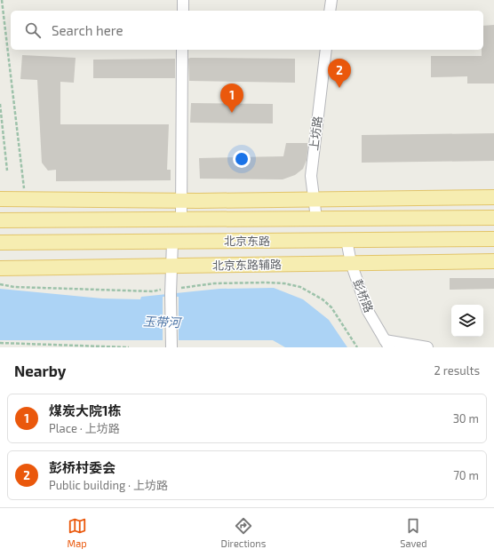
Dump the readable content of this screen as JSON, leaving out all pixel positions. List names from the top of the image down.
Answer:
{
  "streets": {
    "main road": ["北京东路", "北京东路辅路"],
    "street": ["上坊路", "彭桥路"]
  },
  "crossings": [
    ["上坊路", "北京东路"],
    ["北京东路", "彭桥路"],
    ["北京东路辅路", "彭桥路"]
  ],
  "water": ["玉带河"],
  "page": {
    "search": "Search here",
    "pins": ["2", "1"],
    "heading": ["Nearby", "2 results"],
    "list": [
      {
        "mark": "1",
        "name": "煤炭大院1栋",
        "note": "Place · 上坊路",
        "value": "30 m"
      },
      {
        "mark": "2",
        "name": "彭桥村委会",
        "note": "Public building · 上坊路",
        "value": "70 m"
      }
    ],
    "nav": ["Map", "Directions", "Saved"]
  }
}
